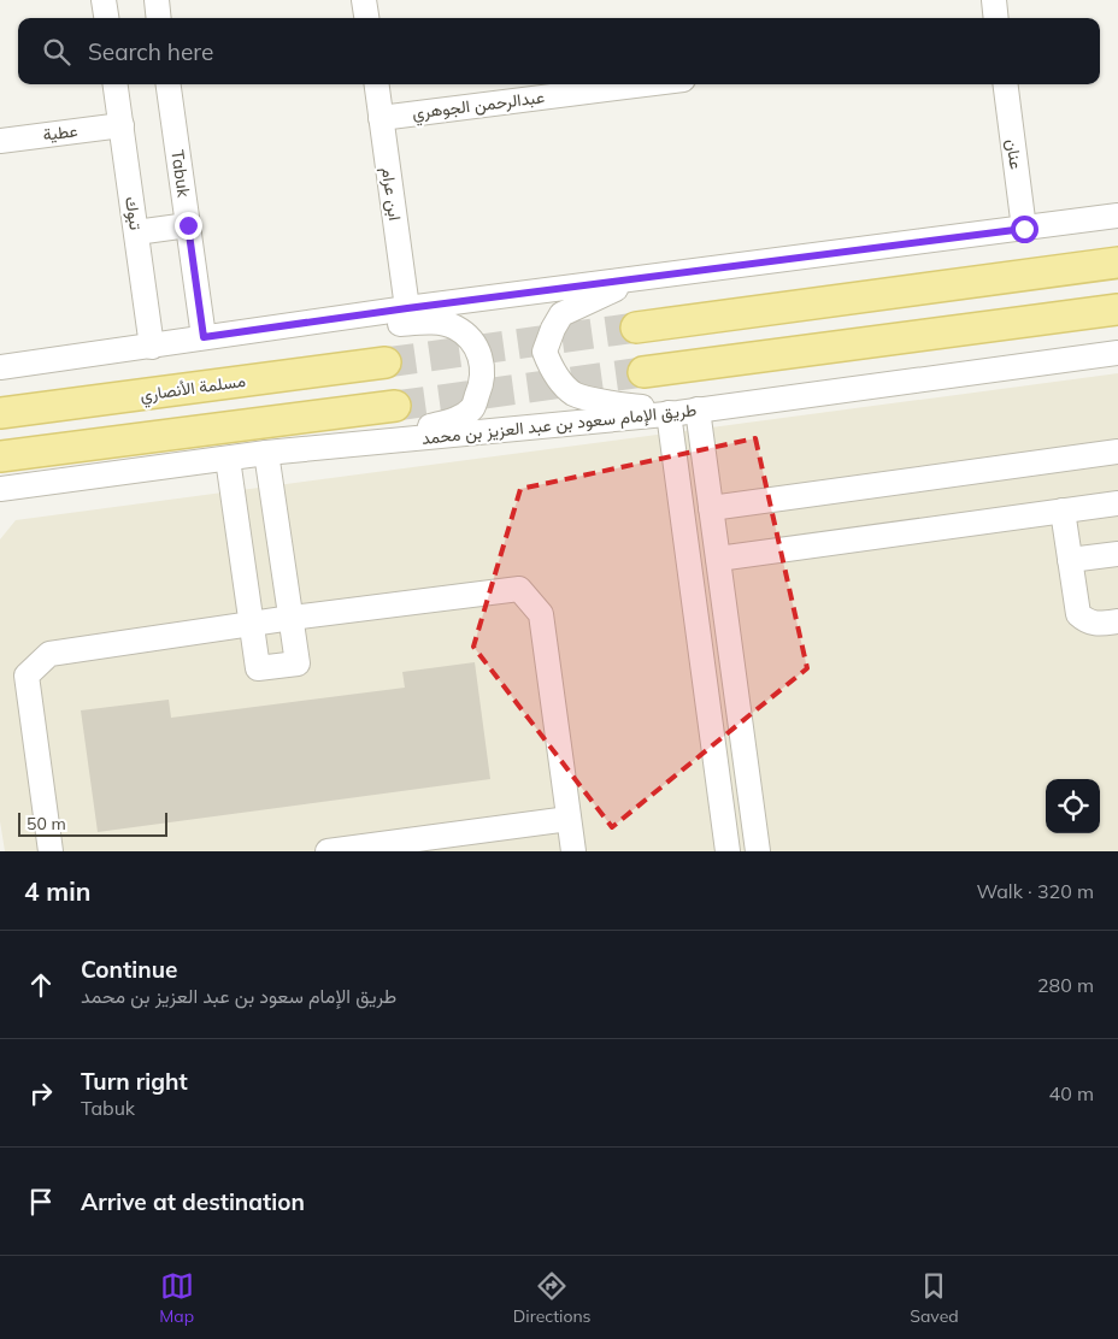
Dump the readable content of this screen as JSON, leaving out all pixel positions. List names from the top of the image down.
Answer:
{
  "streets": {
    "main road": ["مسلمة الأنصاري"],
    "street": [
      "عبدالرحمن الجوهري",
      "عطية",
      "عنان",
      "Tabuk",
      "ابن عرام",
      "تبوك",
      "طريق الإمام سعود بن عبد العزيز بن محمد"
    ]
  },
  "crossings": [
    ["عبدالرحمن الجوهري", "ابن عرام"],
    ["عطية", "تبوك"]
  ],
  "scale_bar": "50 m",
  "page": {
    "search": "Search here",
    "scale": "50 m",
    "heading": ["4 min", "Walk · 320 m"],
    "list": [
      ["Continue", "طريق الإمام سعود بن عبد العزيز بن محمد", "280 m"],
      ["Turn right", "Tabuk", "40 m"],
      "Arrive at destination"
    ],
    "nav": ["Map", "Directions", "Saved"]
  }
}
